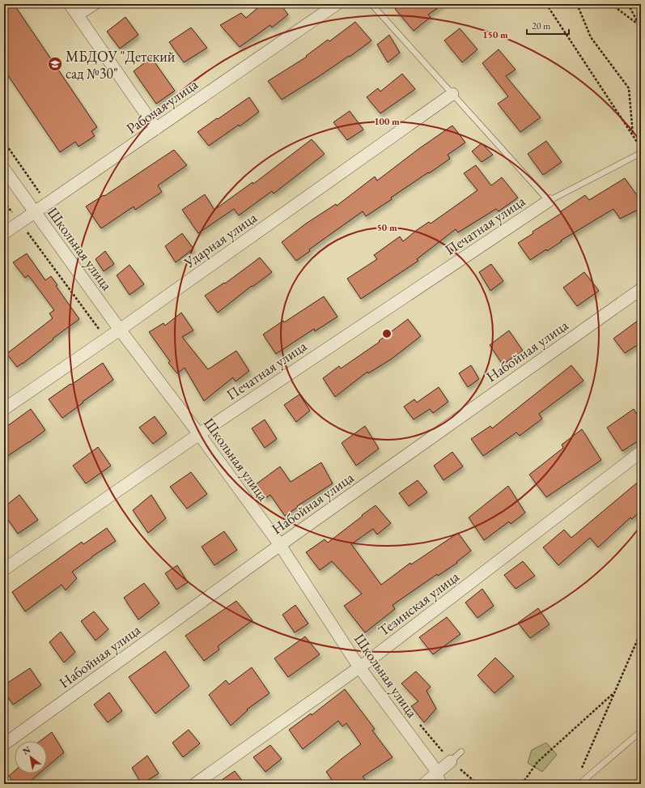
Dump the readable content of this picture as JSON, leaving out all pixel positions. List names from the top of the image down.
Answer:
{
  "streets": {
    "street": [
      "Рабочая улица",
      "Печатная улица",
      "Ударная улица",
      "Школьная улица",
      "Набойная улица",
      "Тезинская улица"
    ]
  },
  "crossings": [
    ["Рабочая улица", "Школьная улица"],
    ["Печатная улица", "Школьная улица"],
    ["Ударная улица", "Школьная улица"],
    ["Школьная улица", "Набойная улица"],
    ["Школьная улица", "Тезинская улица"]
  ],
  "places": {
    "school or university": ["МБДОУ \"Детский сад №30\""]
  },
  "scale_bar": "20 m",
  "north": "top left",
  "rings": ["150 m", "100 m", "50 m"]
}
